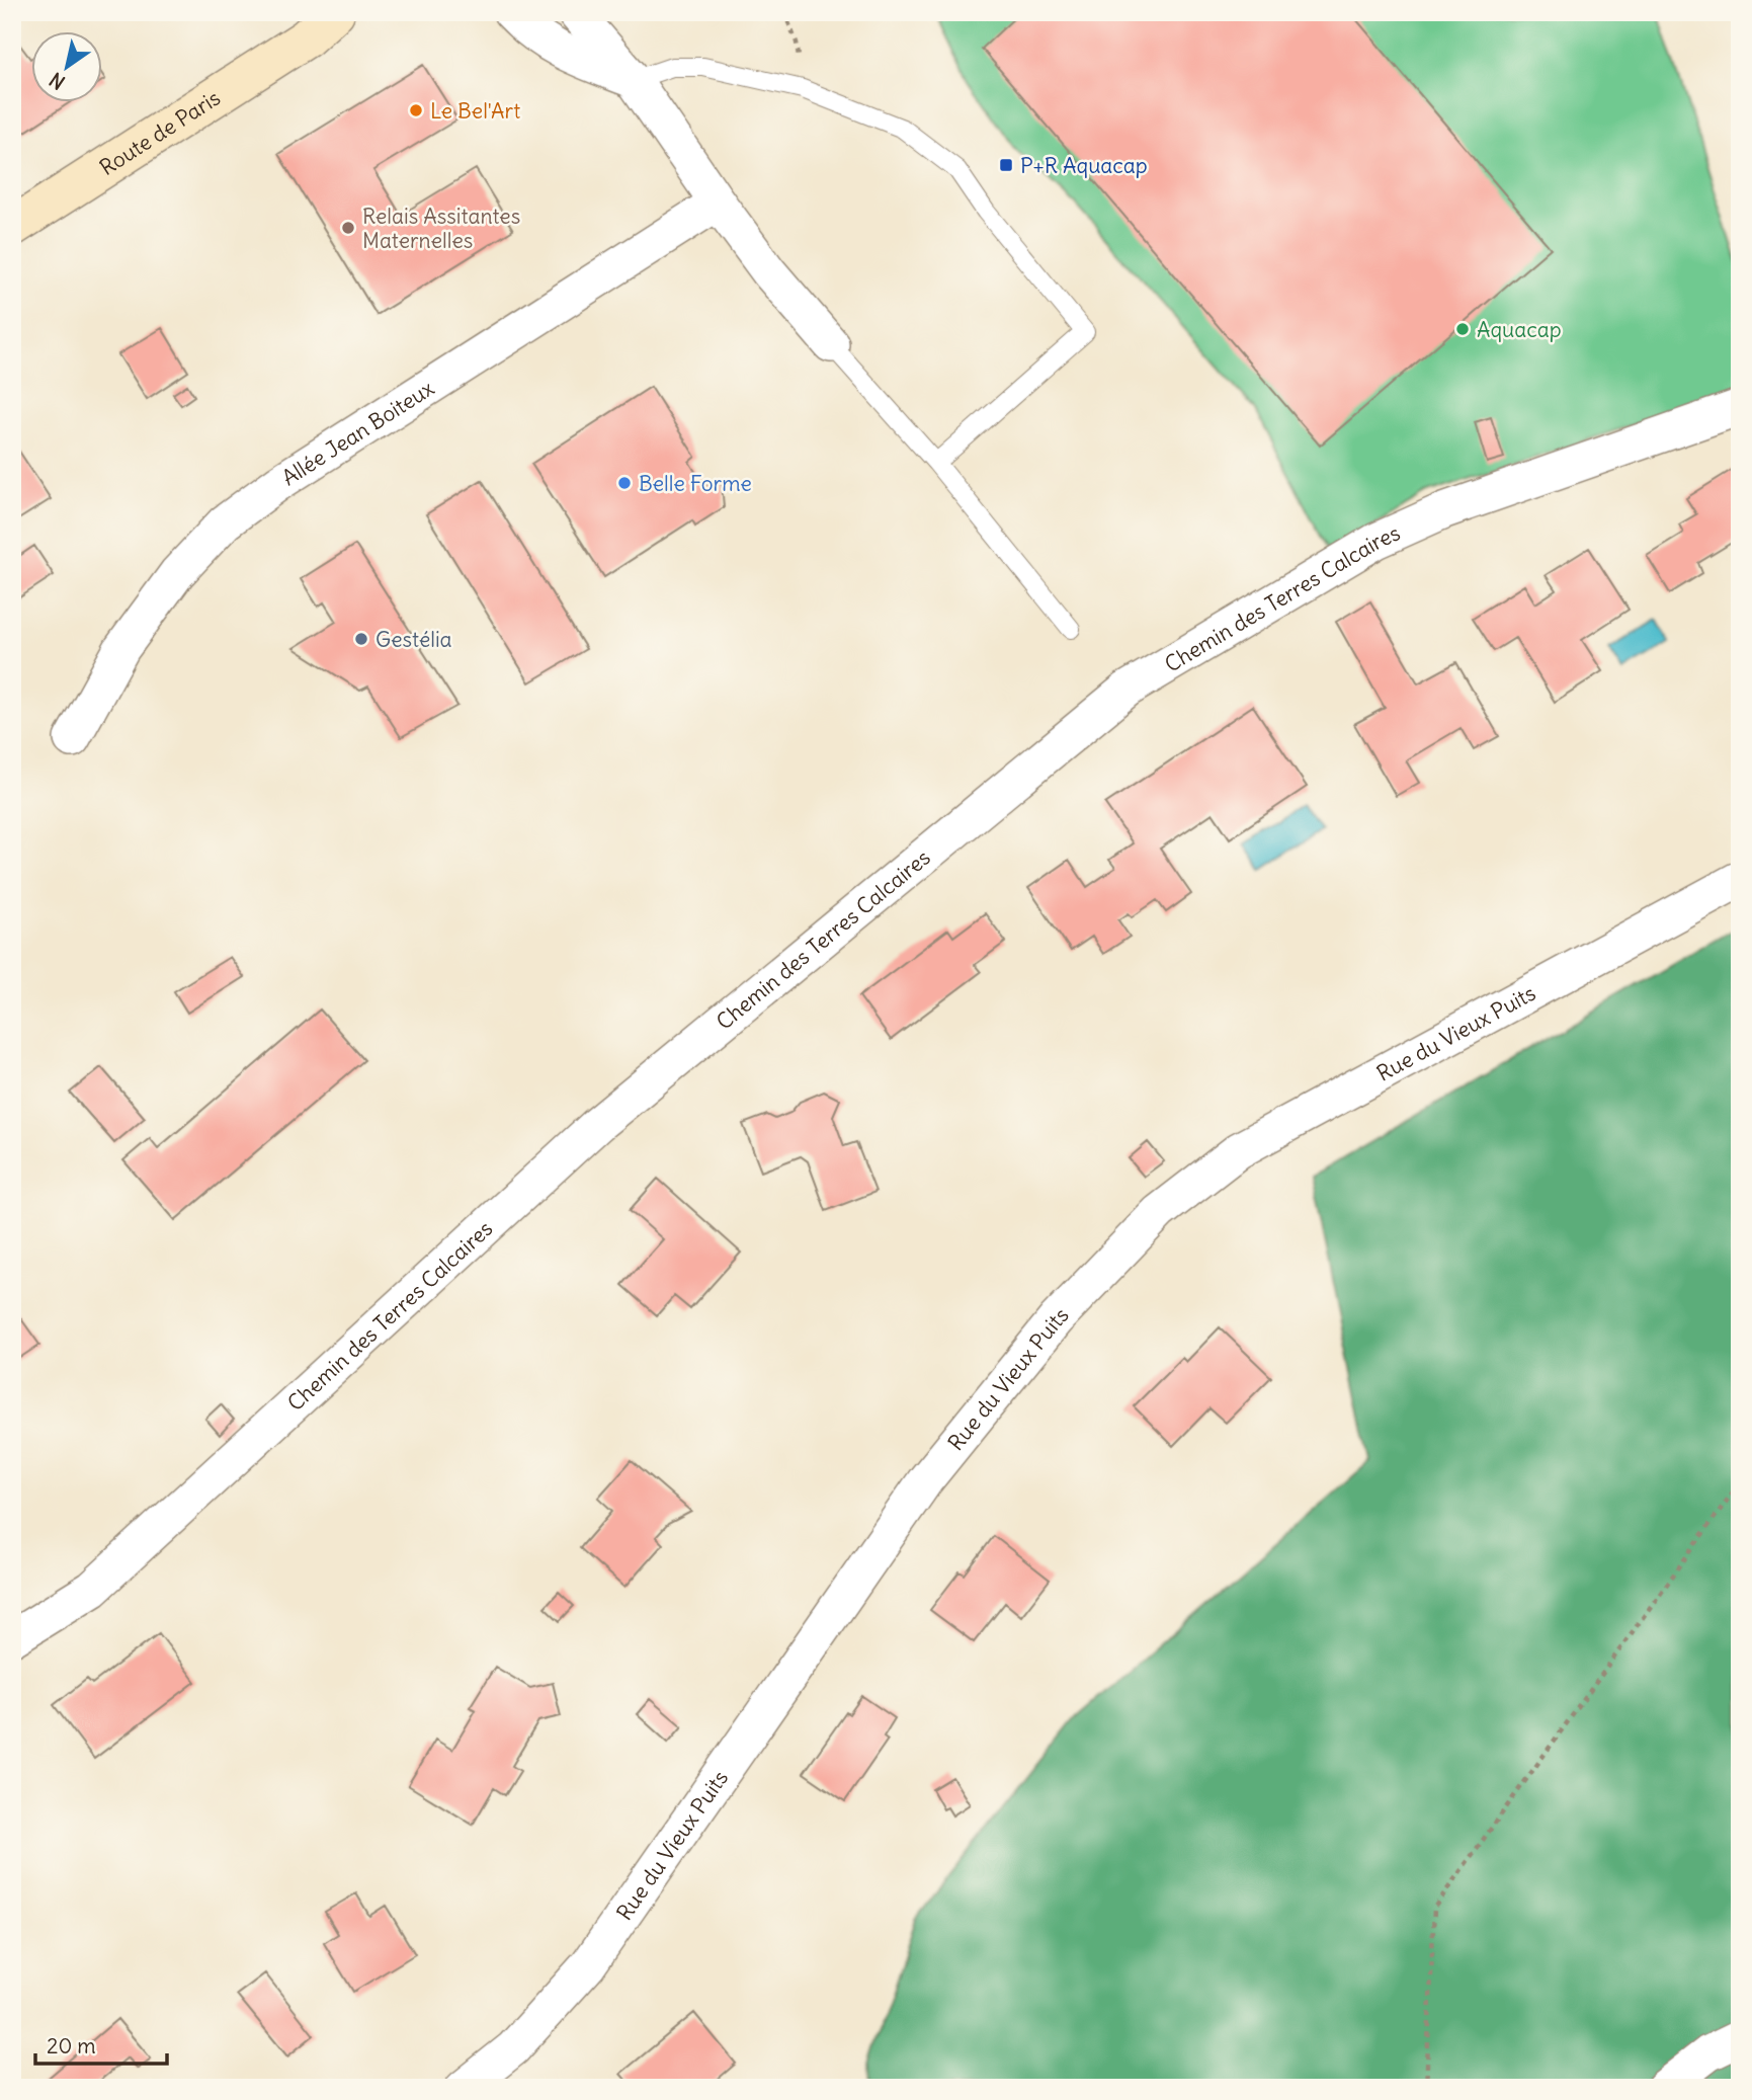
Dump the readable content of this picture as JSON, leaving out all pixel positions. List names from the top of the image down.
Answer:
{
  "streets": {
    "main road": ["Route de Paris"],
    "street": ["Allée Jean Boiteux", "Chemin des Terres Calcaires", "Rue du Vieux Puits"]
  },
  "places": {
    "other": [
      "Le Bel'Art",
      "Relais Assitantes Maternelles",
      "Aquacap",
      "Belle Forme",
      "Gestélia"
    ],
    "transit": ["P+R Aquacap"]
  },
  "scale_bar": "20 m",
  "north": "bottom left"
}
